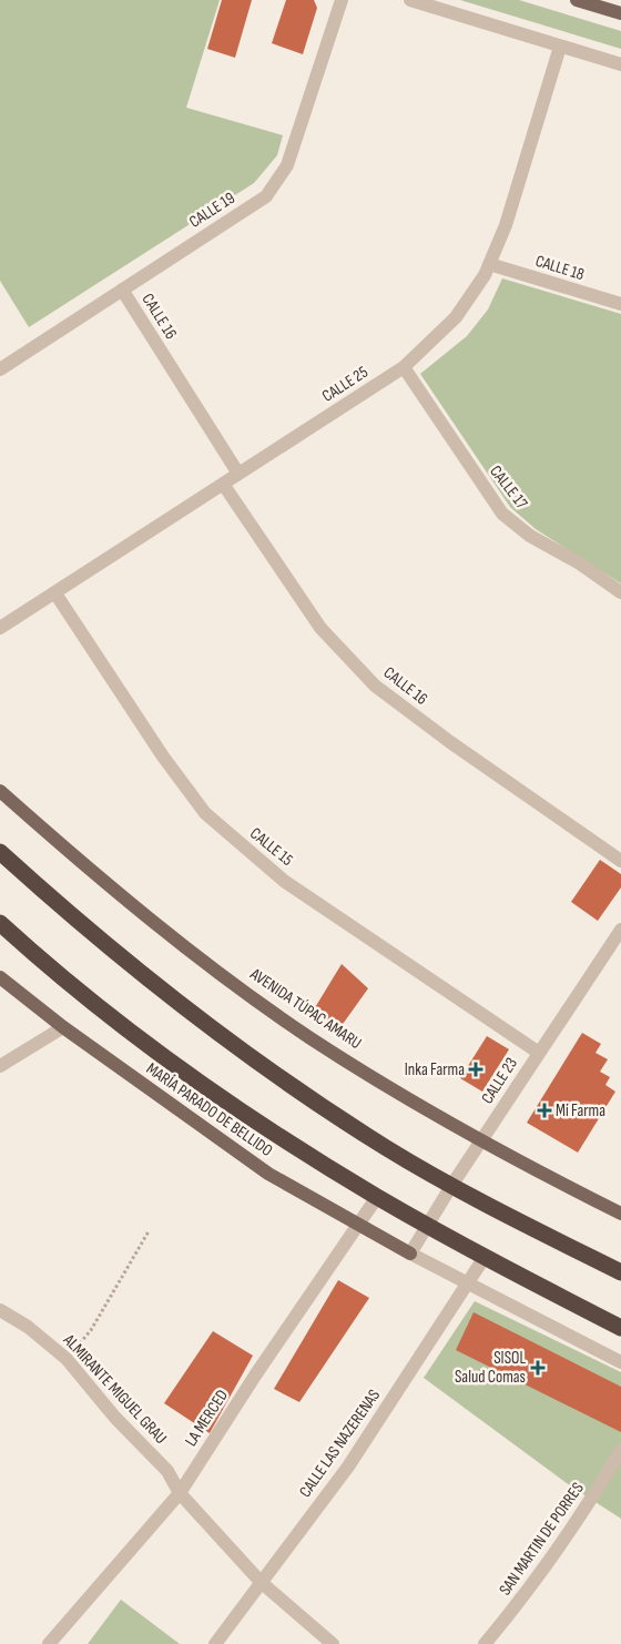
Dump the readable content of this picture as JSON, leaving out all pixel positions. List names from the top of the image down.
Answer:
{
  "streets": {
    "main road": ["AVENIDA TÚPAC AMARU", "MARÍA PARADO DE BELLIDO"],
    "street": [
      "CALLE 19",
      "CALLE 18",
      "CALLE 16",
      "CALLE 25",
      "CALLE 17",
      "CALLE 15",
      "CALLE 23",
      "ALMIRANTE MIGUEL GRAU",
      "LA MERCED",
      "CALLE LAS NAZERENAS",
      "SAN MARTIN DE PORRES"
    ]
  },
  "crossings": [
    ["CALLE 19", "CALLE 16"],
    ["CALLE 18", "CALLE 25"],
    ["CALLE 16", "CALLE 25"],
    ["CALLE 25", "CALLE 17"],
    ["CALLE 25", "CALLE 15"],
    ["CALLE 15", "CALLE 23"],
    ["AVENIDA TÚPAC AMARU", "CALLE 23"],
    ["CALLE 23", "MARÍA PARADO DE BELLIDO"],
    ["MARÍA PARADO DE BELLIDO", "LA MERCED"],
    ["ALMIRANTE MIGUEL GRAU", "LA MERCED"],
    ["ALMIRANTE MIGUEL GRAU", "CALLE LAS NAZERENAS"]
  ],
  "places": {
    "health": ["Inka Farma", "Mi Farma", "SISOL Salud Comas"]
  }
}
